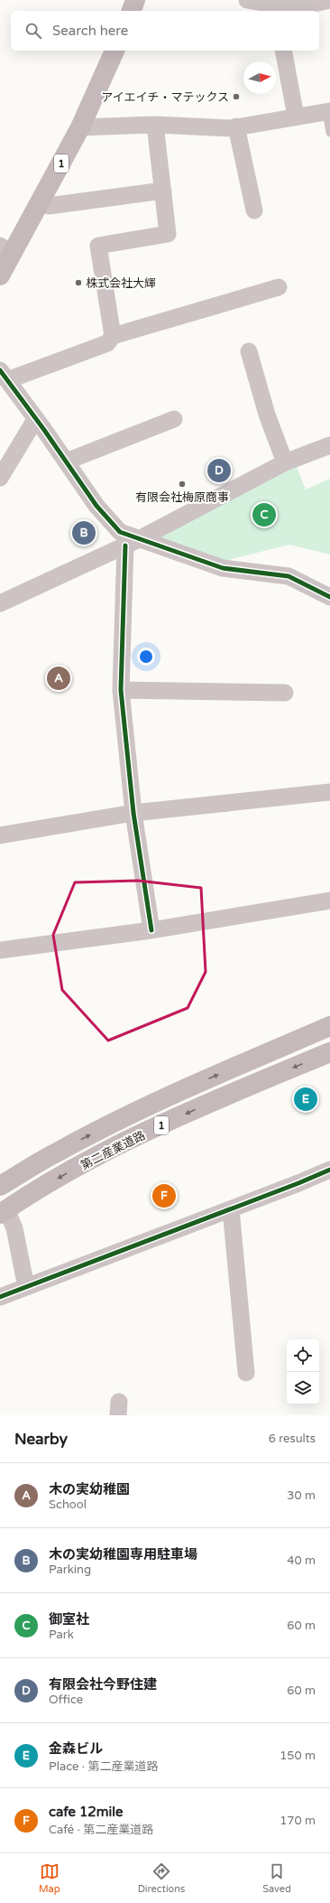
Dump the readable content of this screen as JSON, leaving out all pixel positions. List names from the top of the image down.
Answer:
{
  "streets": {
    "main road": ["1", "第二産業道路"]
  },
  "places": ["アイエイチ・マテックス", "株式会社大輝", "有限会社梅原商事"],
  "north": "right",
  "page": {
    "search": "Search here",
    "pins": [
      "D",
      "C",
      "B",
      "A",
      "E",
      "F"
    ],
    "heading": ["Nearby", "6 results"],
    "list": [
      {
        "mark": "A",
        "name": "木の実幼稚園",
        "note": "School",
        "value": "30 m"
      },
      {
        "mark": "B",
        "name": "木の実幼稚園専用駐車場",
        "note": "Parking",
        "value": "40 m"
      },
      {
        "mark": "C",
        "name": "御室社",
        "note": "Park",
        "value": "60 m"
      },
      {
        "mark": "D",
        "name": "有限会社今野住建",
        "note": "Office",
        "value": "60 m"
      },
      {
        "mark": "E",
        "name": "金森ビル",
        "note": "Place · 第二産業道路",
        "value": "150 m"
      },
      {
        "mark": "F",
        "name": "cafe 12mile",
        "note": "Café · 第二産業道路",
        "value": "170 m"
      }
    ],
    "nav": ["Map", "Directions", "Saved"]
  }
}
